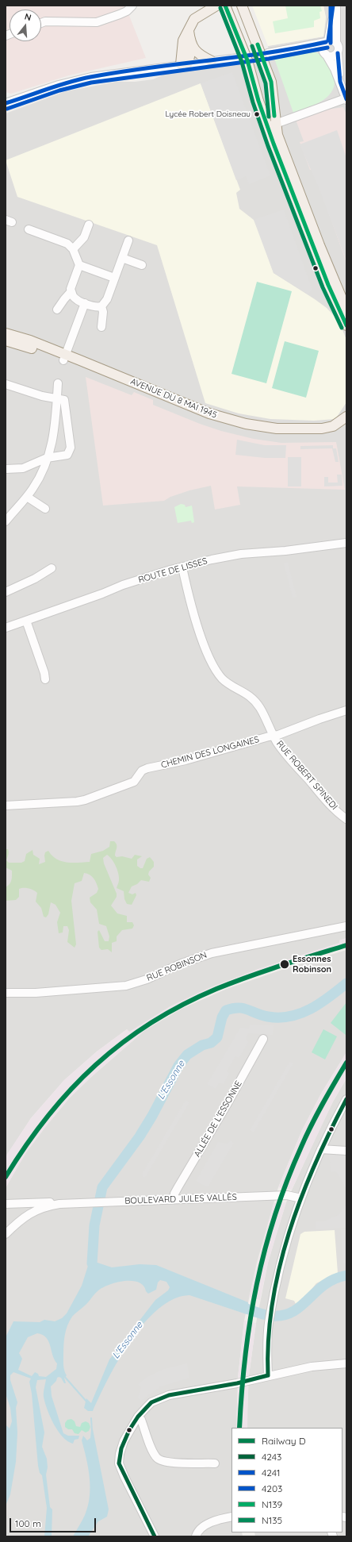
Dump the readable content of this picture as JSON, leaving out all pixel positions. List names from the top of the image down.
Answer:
{
  "streets": {
    "main road": ["AVENUE DU 8 MAI 1945"],
    "street": [
      "ROUTE DE LISSES",
      "CHEMIN DES LONGAINES",
      "RUE ROBERT SPINEDI",
      "RUE ROBINSON",
      "ALLÉE DE L'ESSONNE",
      "BOULEVARD JULES VALLÈS"
    ]
  },
  "crossings": [
    ["ROUTE DE LISSES", "RUE ROBERT SPINEDI"],
    ["CHEMIN DES LONGAINES", "RUE ROBERT SPINEDI"],
    ["ALLÉE DE L'ESSONNE", "BOULEVARD JULES VALLÈS"]
  ],
  "water": ["L'Essonne"],
  "places": ["Lycée Robert Doisneau", "Essonnes Robinson"],
  "lines": [
    "transit line 4241",
    "transit line 4203",
    "transit line N139",
    "transit line N135",
    "rail line D",
    "transit line 4243"
  ],
  "legend": [
    "Railway D",
    "4243",
    "4241",
    "4203",
    "N139",
    "N135"
  ],
  "scale_bar": "100 m",
  "north": "top"
}
